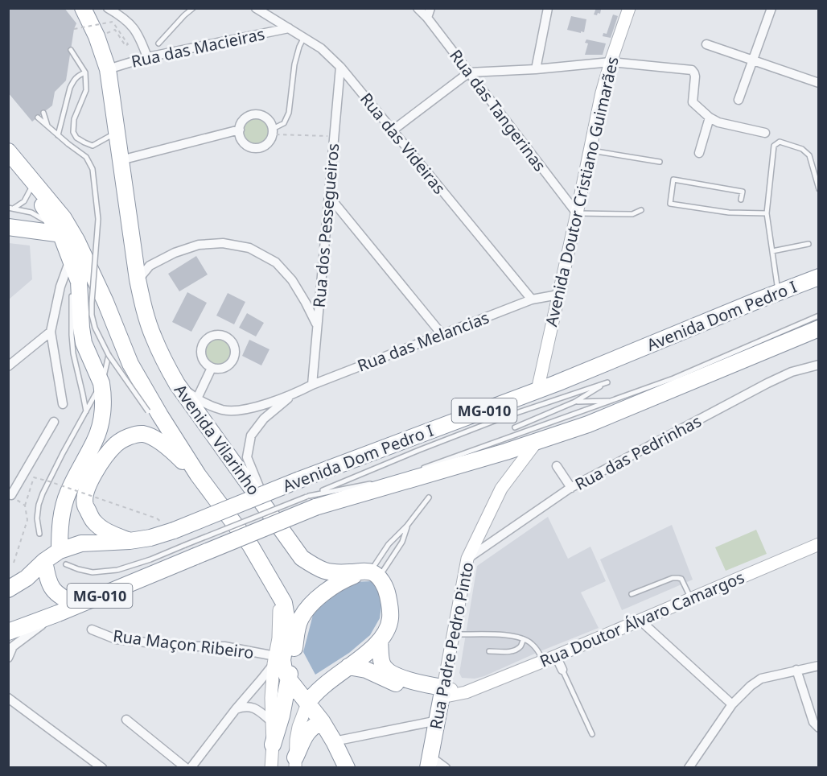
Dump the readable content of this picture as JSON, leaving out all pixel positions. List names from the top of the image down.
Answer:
{
  "streets": {
    "highway": [
      "Avenida Dom Pedro I",
      "MG-010",
      "Avenida Vilarinho",
      "Rua Doutor Álvaro Camargos",
      "Rua Padre Pedro Pinto"
    ],
    "main road": ["Avenida Doutor Cristiano Guimarães"],
    "street": [
      "Rua das Macieiras",
      "Rua das Tangerinas",
      "Rua das Videiras",
      "Rua dos Pessegueiros",
      "Rua das Melancias",
      "Rua das Pedrinhas",
      "Rua Maçon Ribeiro"
    ]
  },
  "crossings": [
    ["Rua das Macieiras", "Rua das Videiras"],
    ["Rua das Macieiras", "Avenida Vilarinho"],
    ["Rua das Tangerinas", "Avenida Doutor Cristiano Guimarães"],
    ["Rua das Videiras", "Rua dos Pessegueiros"],
    ["Rua das Videiras", "Rua das Melancias"],
    ["Avenida Doutor Cristiano Guimarães", "Avenida Dom Pedro I"],
    ["Avenida Doutor Cristiano Guimarães", "Rua das Melancias"],
    ["Rua dos Pessegueiros", "Rua das Melancias"],
    ["Avenida Dom Pedro I", "Rua Padre Pedro Pinto"],
    ["Rua das Melancias", "Avenida Vilarinho"],
    ["Avenida Vilarinho", "Rua Maçon Ribeiro"],
    ["Rua das Pedrinhas", "Rua Padre Pedro Pinto"],
    ["Rua Doutor Álvaro Camargos", "Rua Padre Pedro Pinto"]
  ]
}
